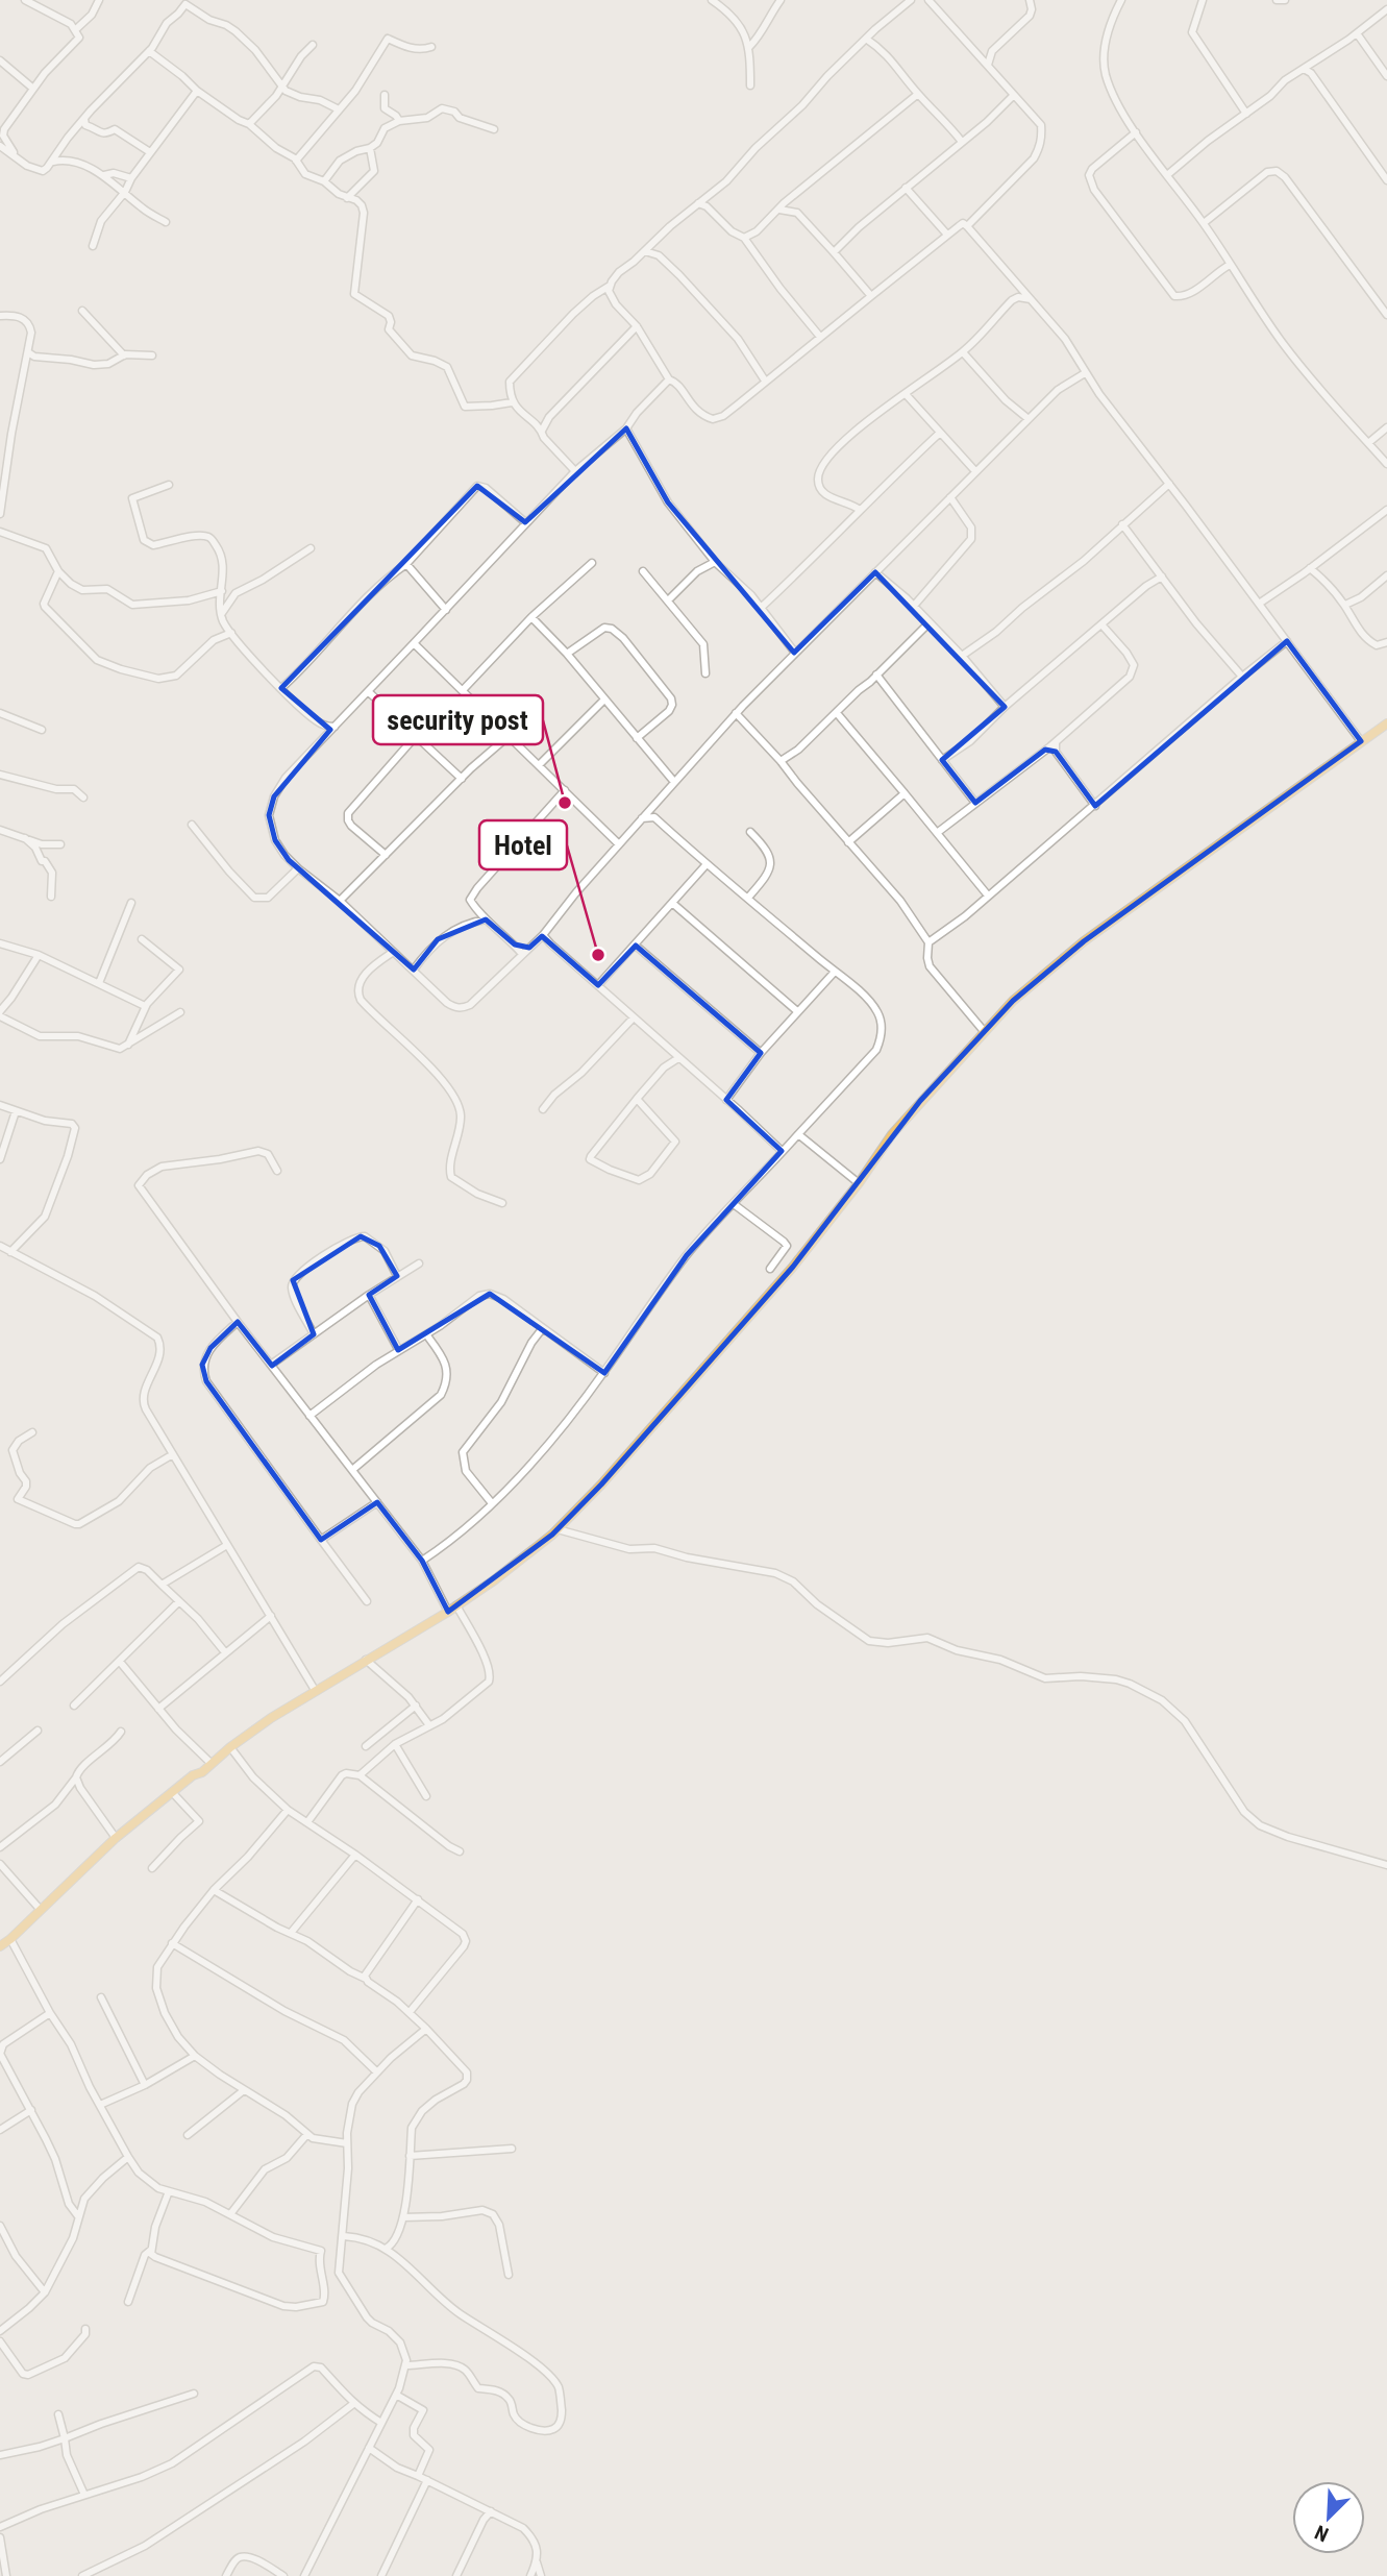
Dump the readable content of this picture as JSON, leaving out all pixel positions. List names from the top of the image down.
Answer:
{
  "places": ["security post", "Hotel"],
  "north": "bottom left"
}
